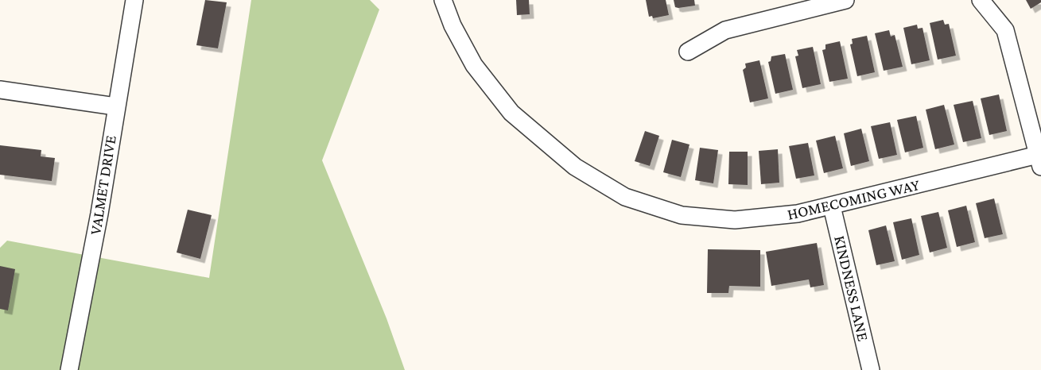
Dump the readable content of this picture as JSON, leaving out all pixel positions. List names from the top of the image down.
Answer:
{
  "streets": {
    "street": ["VALMET DRIVE", "HOMECOMING WAY", "KINDNESS LANE"]
  },
  "crossings": [
    ["HOMECOMING WAY", "KINDNESS LANE"]
  ]
}
